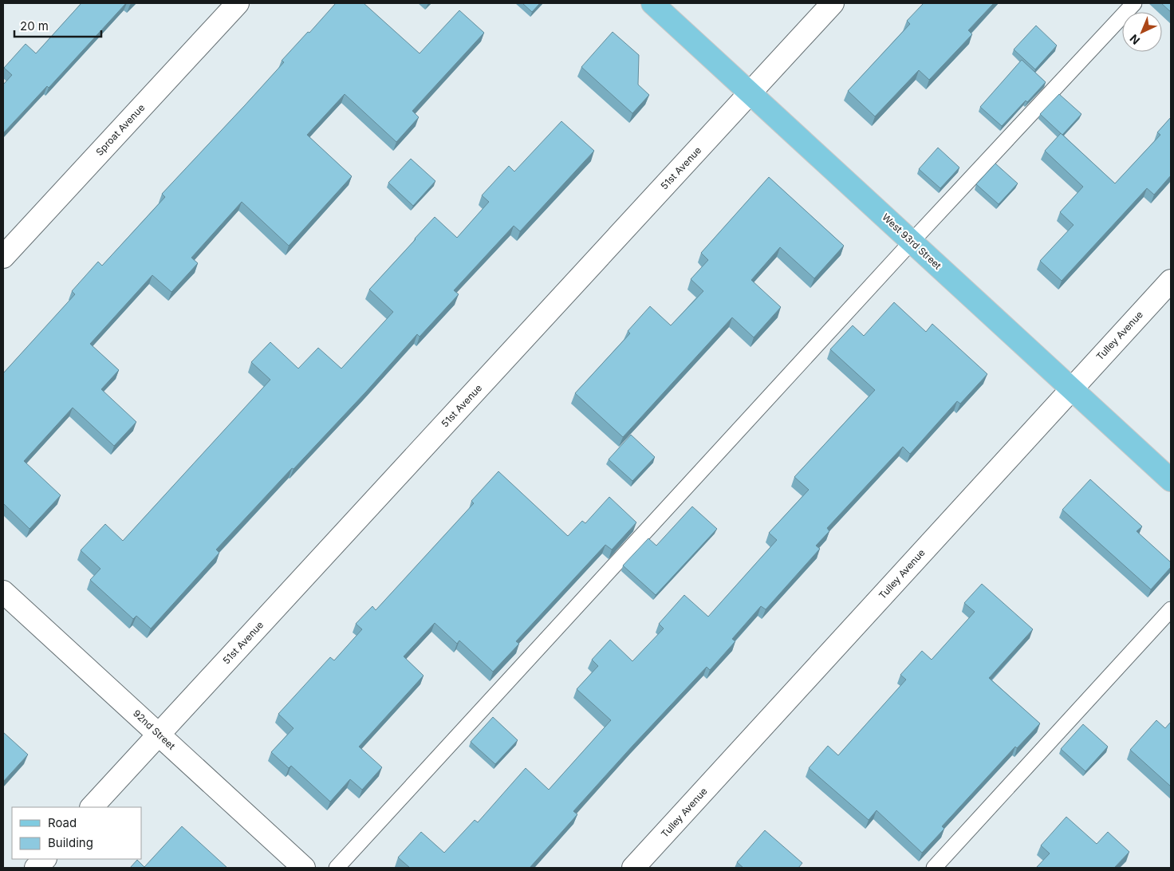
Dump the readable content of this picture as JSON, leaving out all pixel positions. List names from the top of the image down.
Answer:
{
  "streets": {
    "main road": ["West 93rd Street"],
    "street": [
      "Sproat Avenue",
      "51st Avenue",
      "Tulley Avenue",
      "92nd Street"
    ]
  },
  "crossings": [
    ["51st Avenue", "West 93rd Street"],
    ["51st Avenue", "92nd Street"],
    ["West 93rd Street", "Tulley Avenue"]
  ],
  "legend": ["Road", "Building"],
  "scale_bar": "20 m",
  "north": "bottom left"
}
